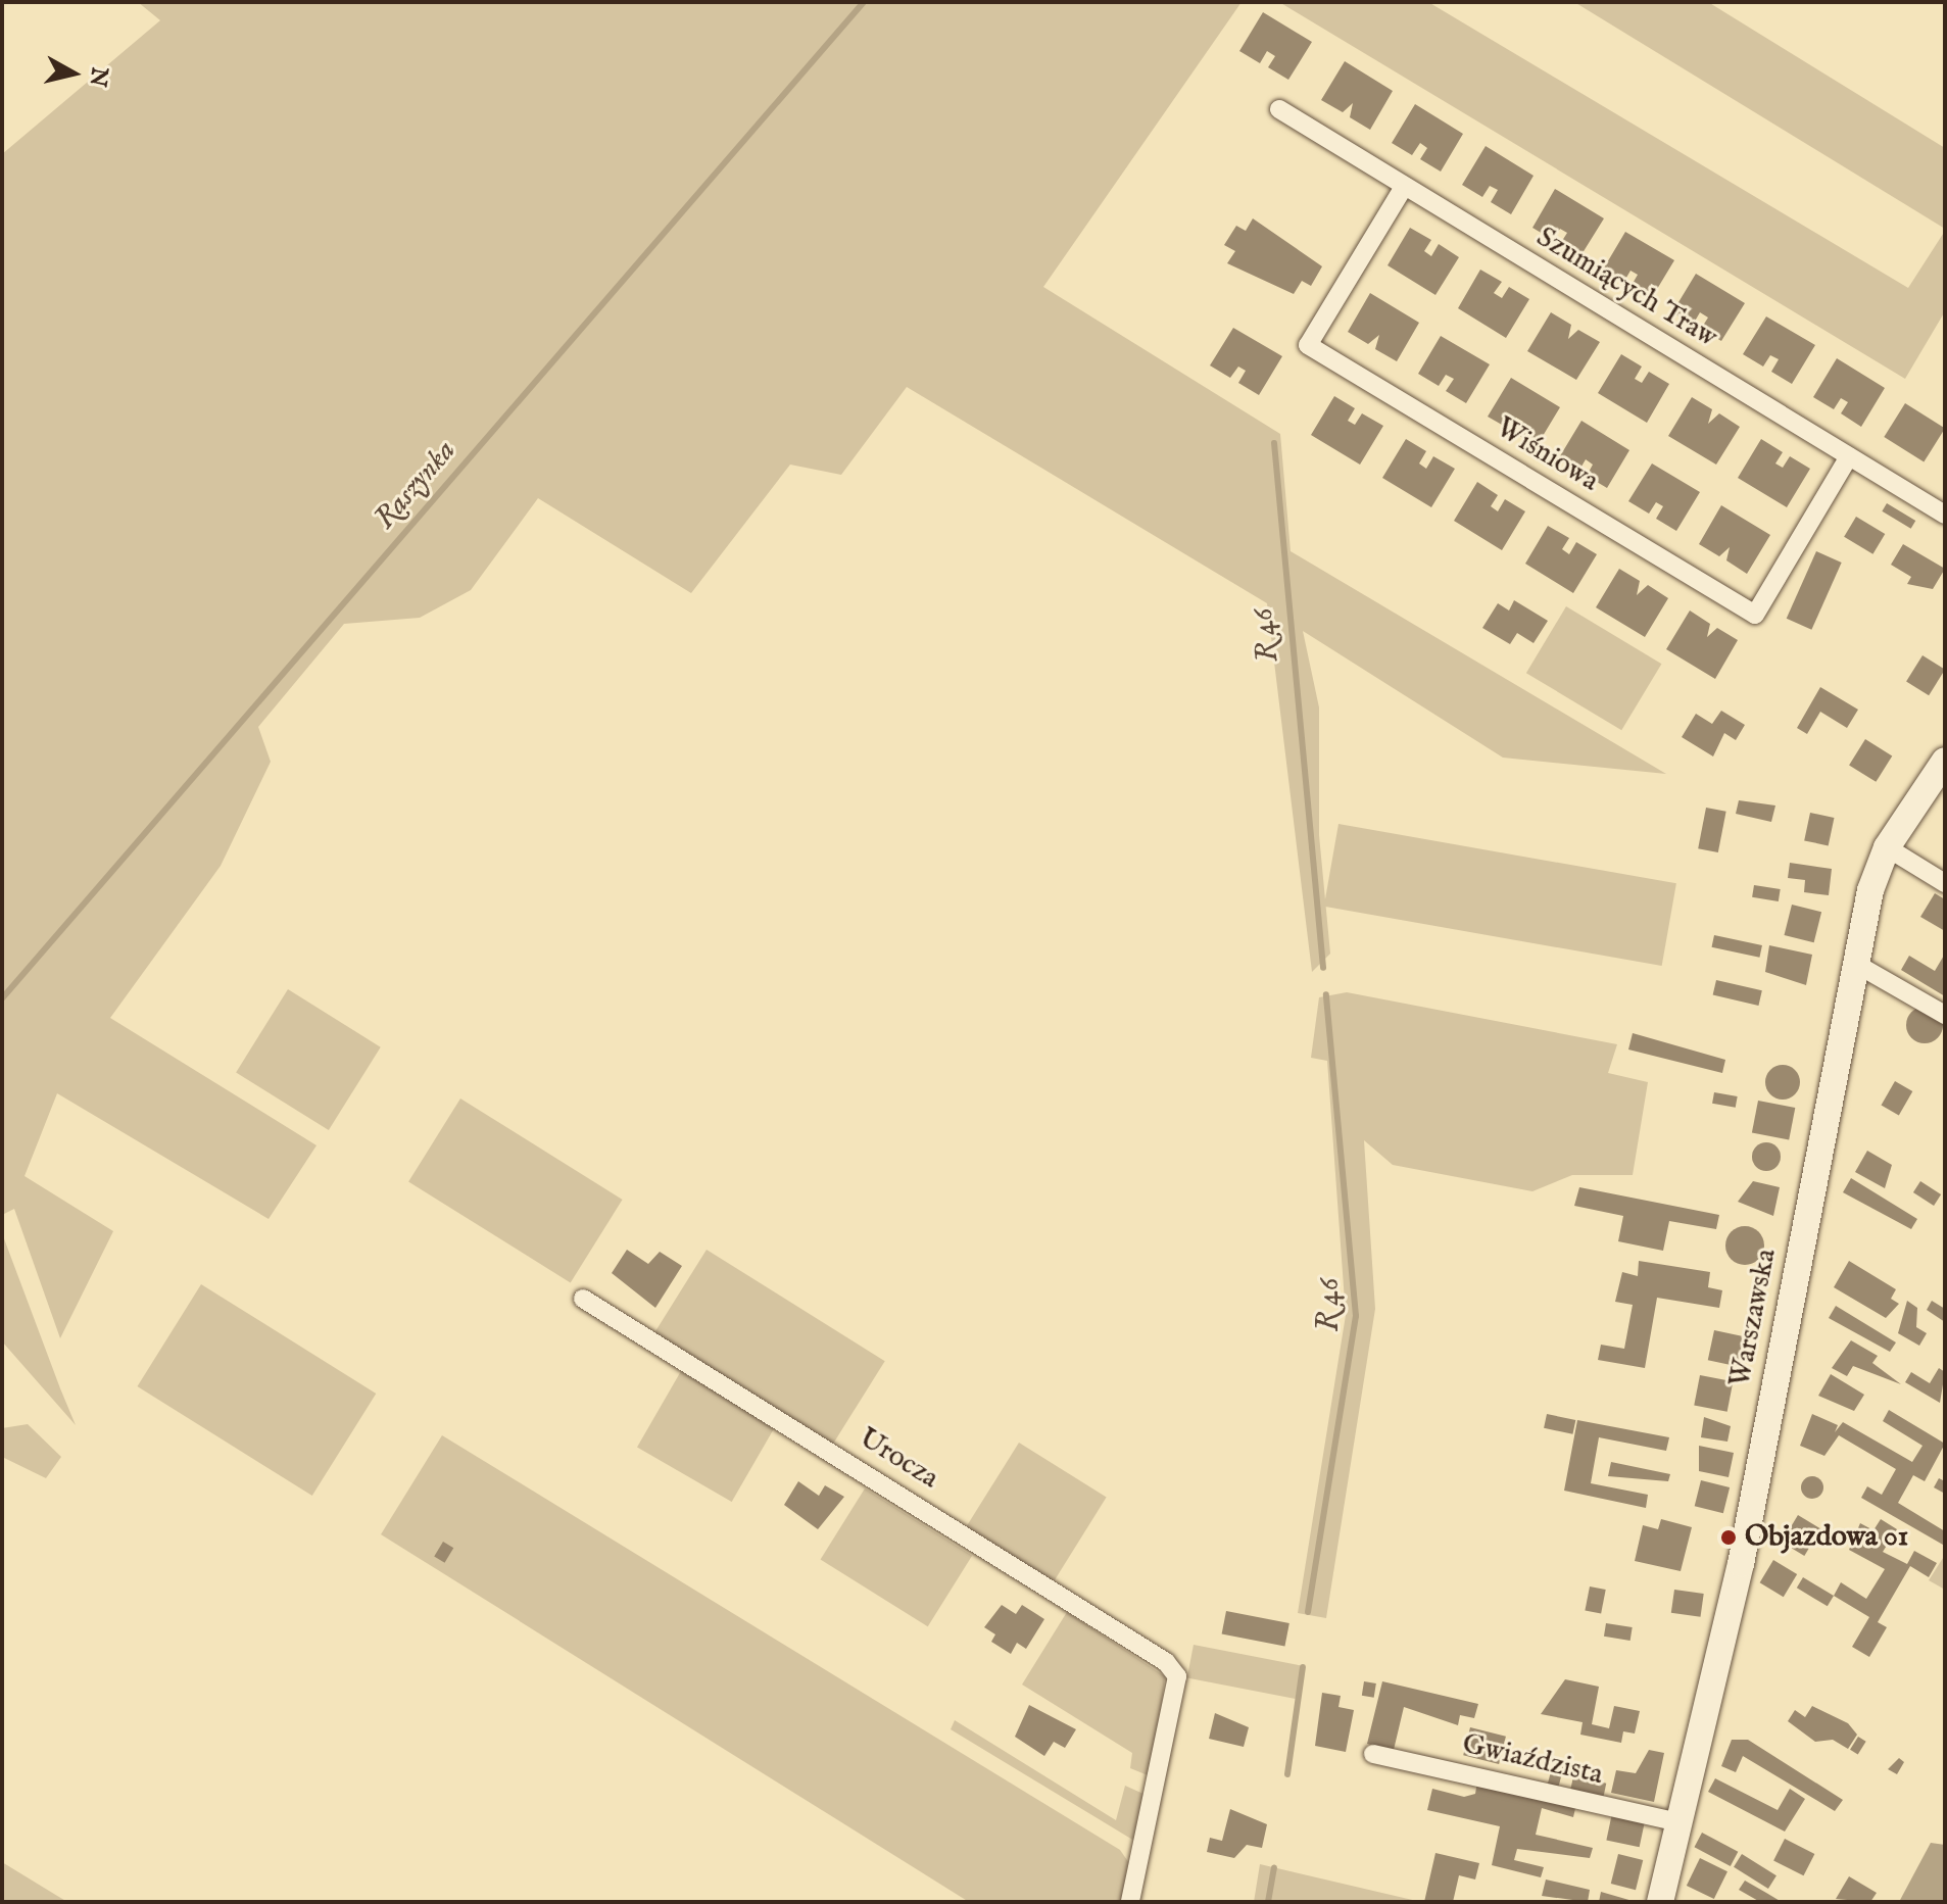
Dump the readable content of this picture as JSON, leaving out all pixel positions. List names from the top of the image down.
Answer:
{
  "streets": {
    "street": [
      "Szumiących Traw",
      "Wiśniowa",
      "Warszawska",
      "Urocza",
      "Gwiaździsta"
    ]
  },
  "crossings": [
    ["Szumiących Traw", "Wiśniowa"],
    ["Warszawska", "Gwiaździsta"]
  ],
  "water": ["Raszynka", "R 46"],
  "places": ["Objazdowa 01"],
  "north": "right"
}
